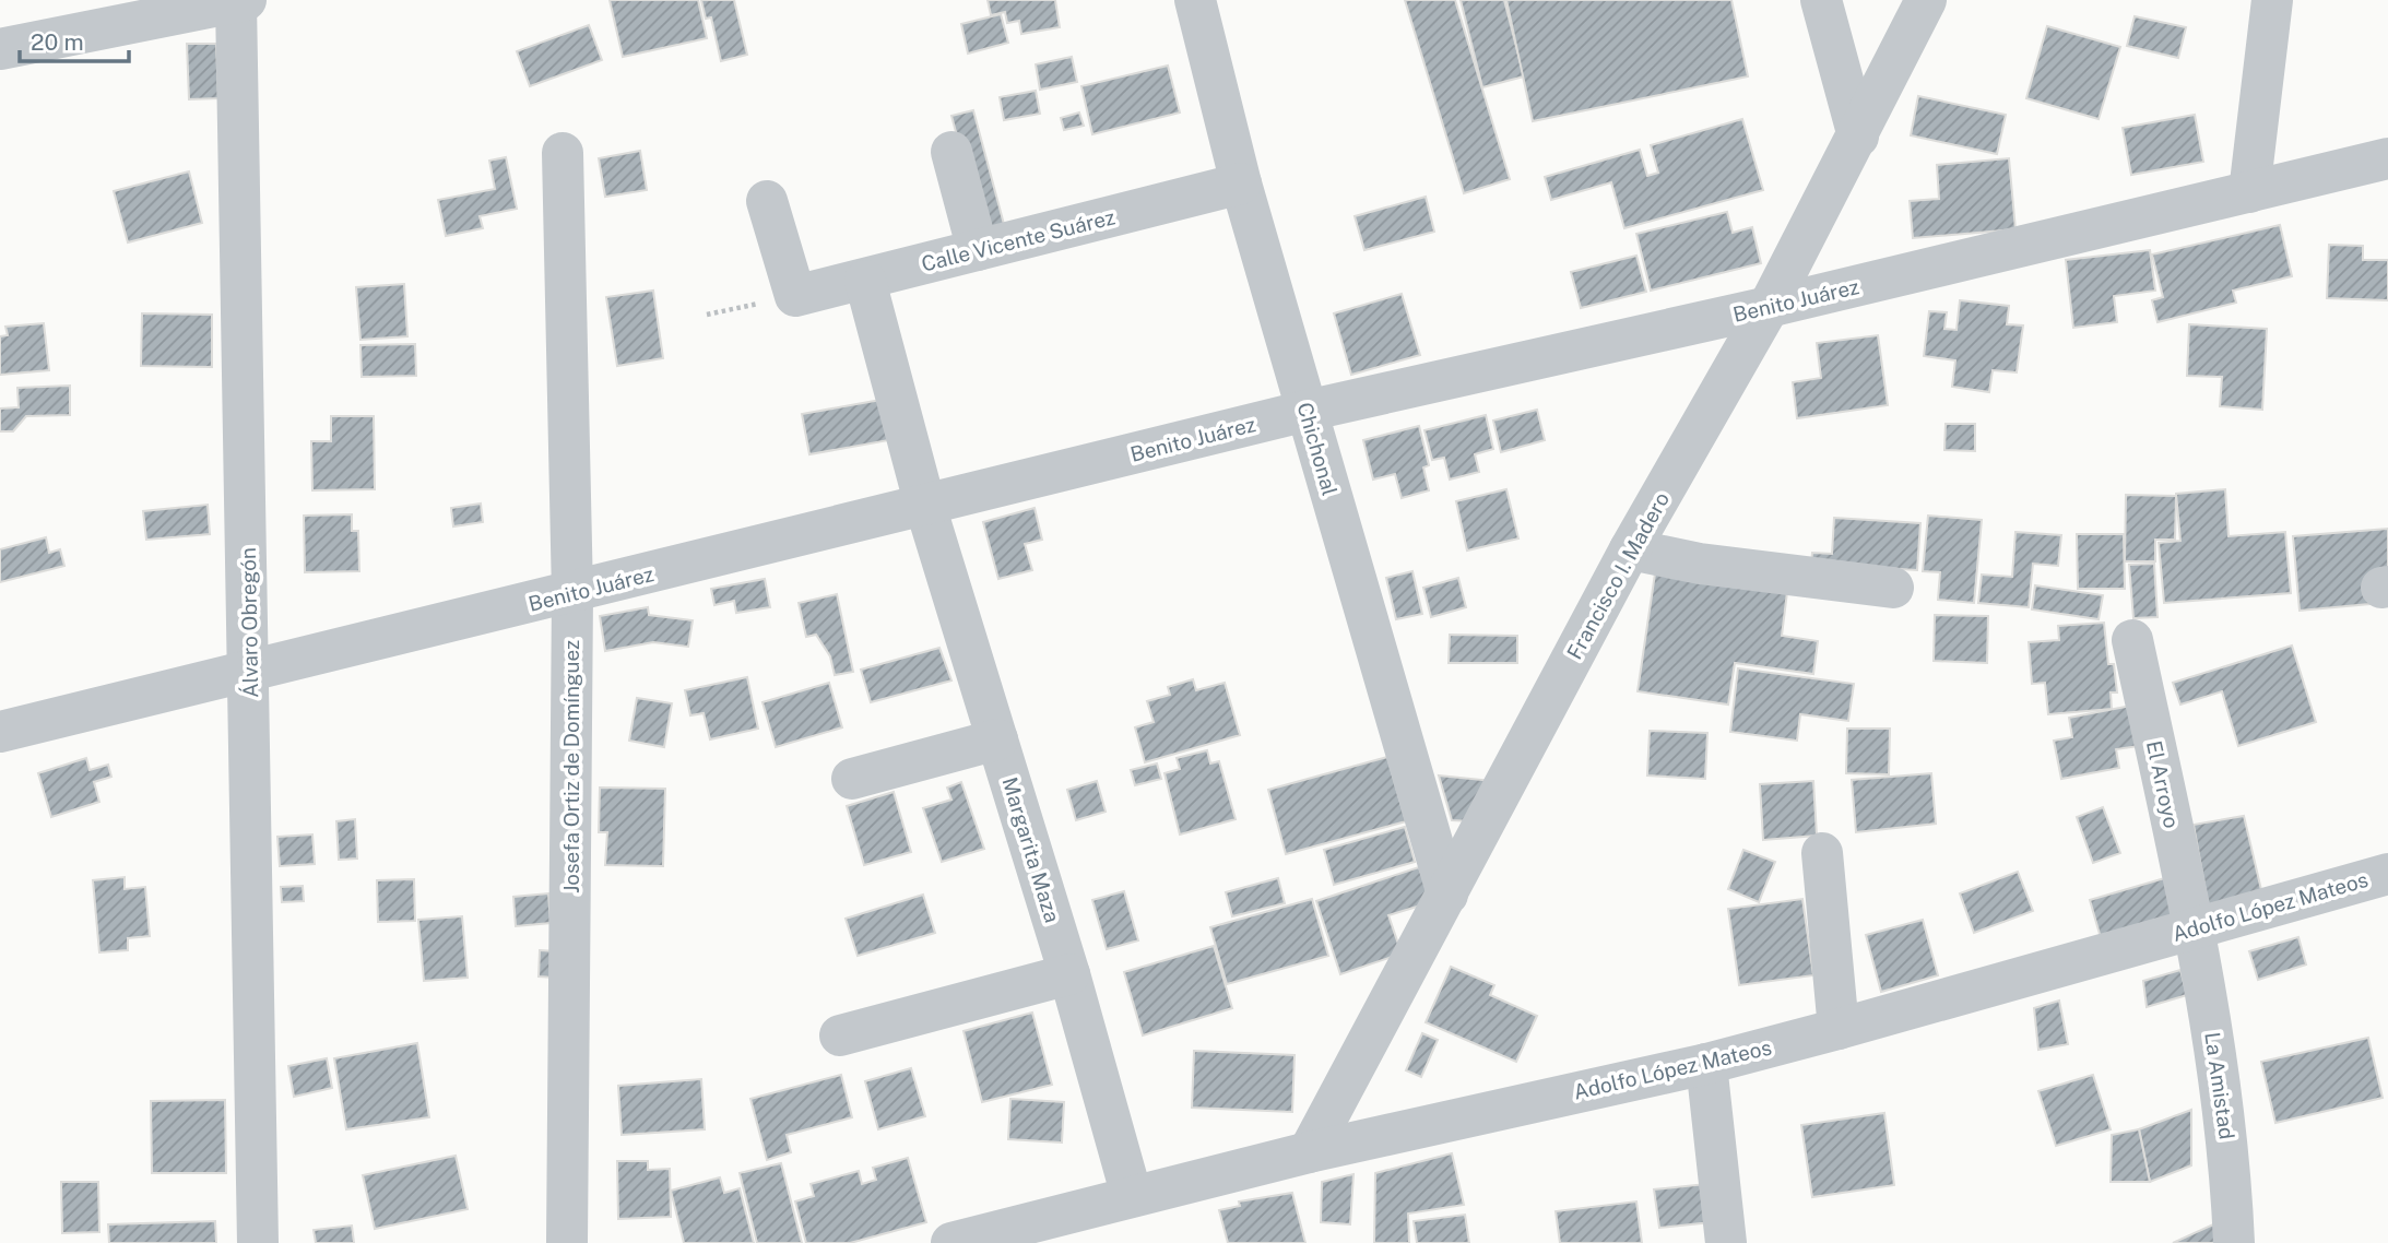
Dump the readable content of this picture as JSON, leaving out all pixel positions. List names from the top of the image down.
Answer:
{
  "streets": {
    "street": [
      "Calle Vicente Suárez",
      "Benito Juárez",
      "Chichonal",
      "Francisco I. Madero",
      "Álvaro Obregón",
      "Josefa Ortiz de Domínguez",
      "El Arroyo",
      "Margarita Maza",
      "Adolfo López Mateos",
      "La Amistad"
    ]
  },
  "crossings": [
    ["Calle Vicente Suárez", "Chichonal"],
    ["Calle Vicente Suárez", "Margarita Maza"],
    ["Benito Juárez", "Chichonal"],
    ["Benito Juárez", "Francisco I. Madero"],
    ["Benito Juárez", "Álvaro Obregón"],
    ["Benito Juárez", "Josefa Ortiz de Domínguez"],
    ["Benito Juárez", "Margarita Maza"],
    ["Chichonal", "Francisco I. Madero"],
    ["Francisco I. Madero", "Adolfo López Mateos"],
    ["El Arroyo", "Adolfo López Mateos"],
    ["El Arroyo", "La Amistad"],
    ["Margarita Maza", "Adolfo López Mateos"],
    ["Adolfo López Mateos", "La Amistad"]
  ],
  "scale_bar": "20 m"
}
